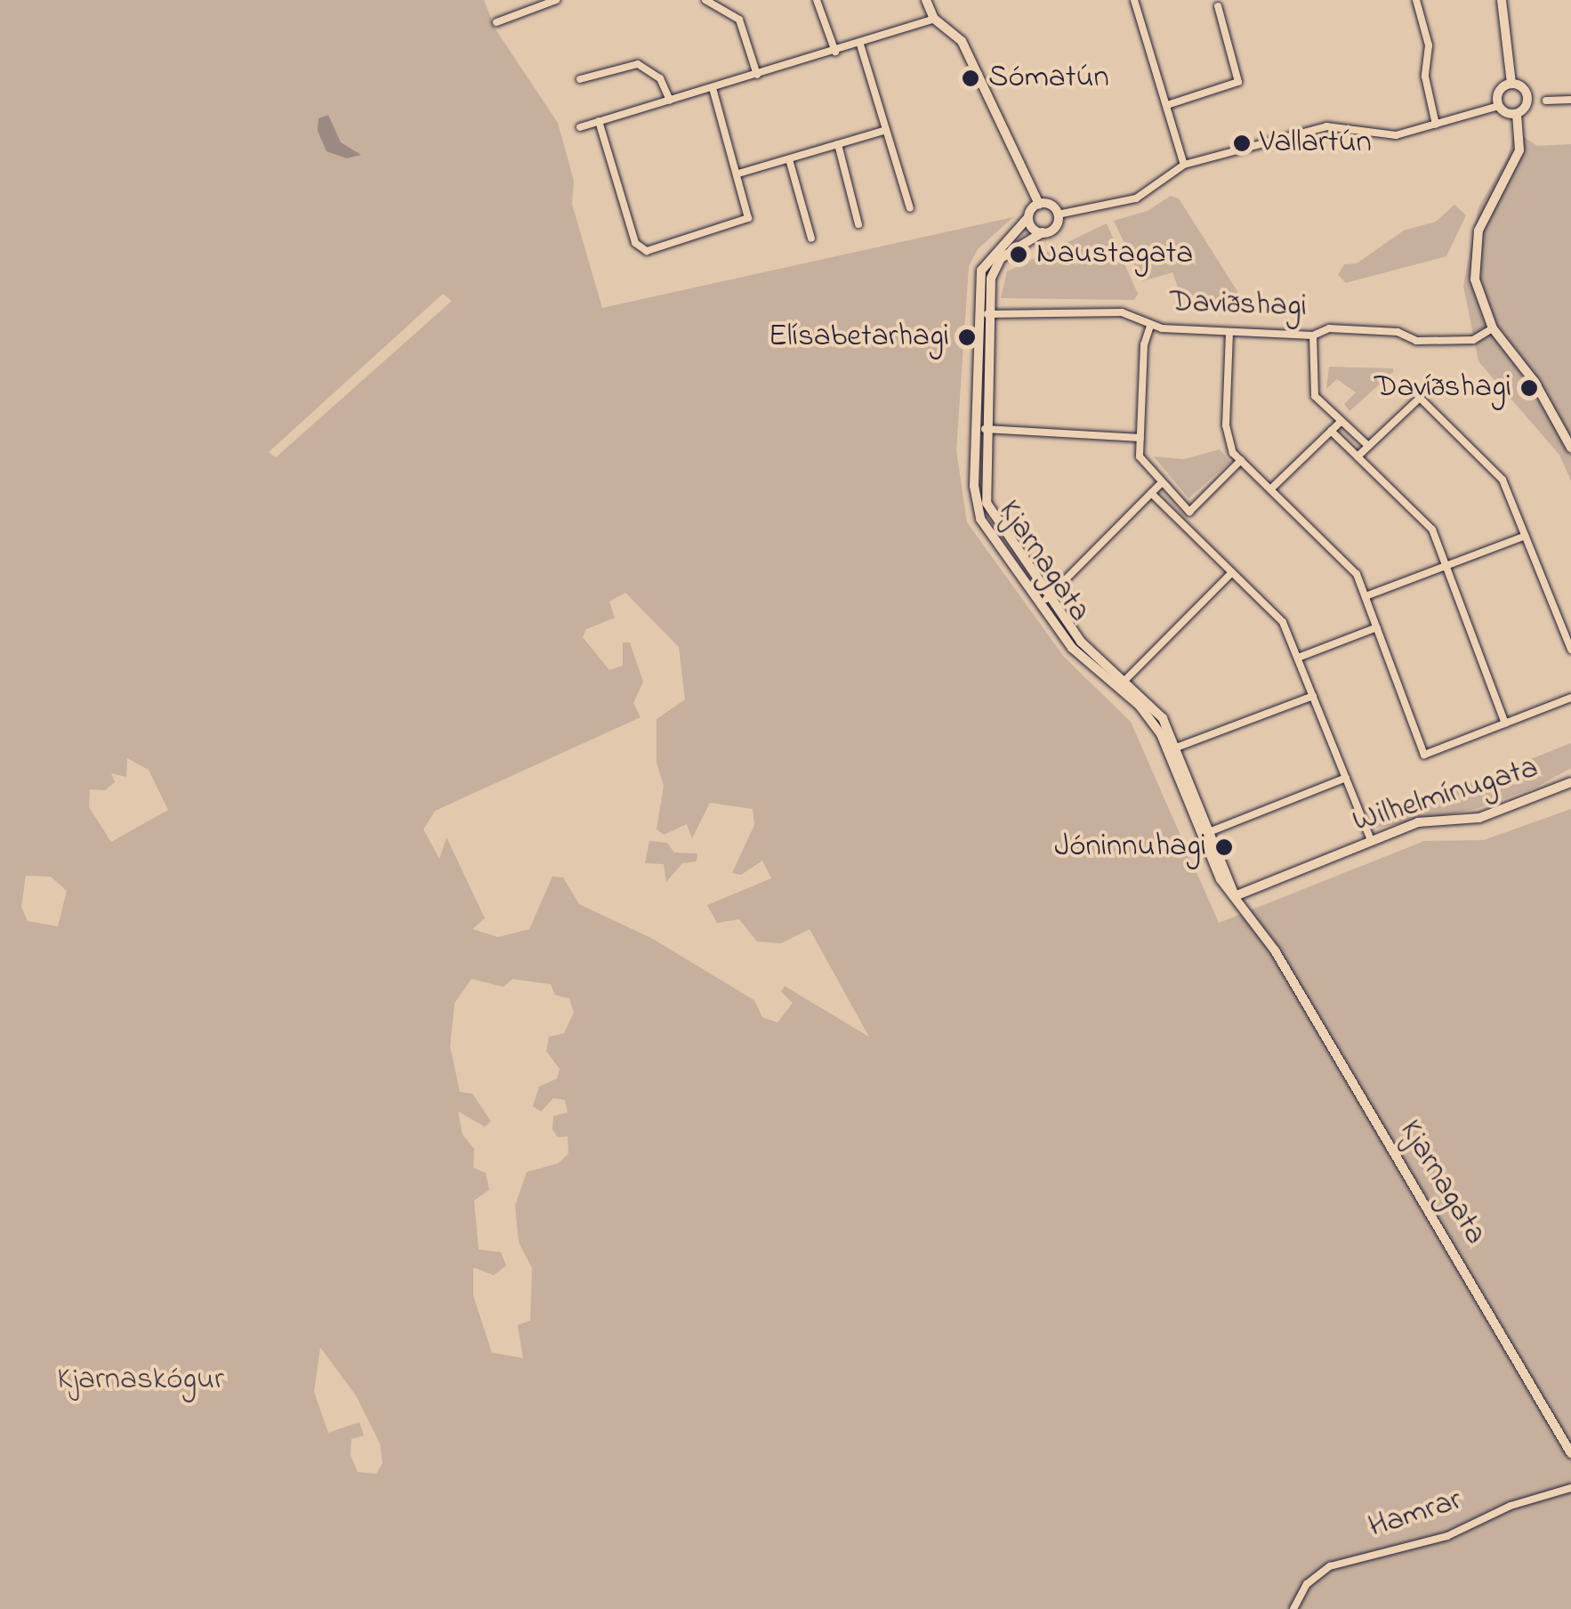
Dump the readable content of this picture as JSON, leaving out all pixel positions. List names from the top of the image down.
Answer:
{
  "streets": {
    "street": [
      "Daviðshagi",
      "Kjarnagata",
      "Wilhelmínugata",
      "Hamrar"
    ]
  },
  "crossings": [
    ["Daviðshagi", "Kjarnagata"],
    ["Kjarnagata", "Wilhelmínugata"]
  ],
  "parks": ["Kjarnaskógur"],
  "places": [
    "Sómatún",
    "Vallartún",
    "Naustagata",
    "Elísabetarhagi",
    "Davíðshagi",
    "Jóninnuhagi"
  ]
}
